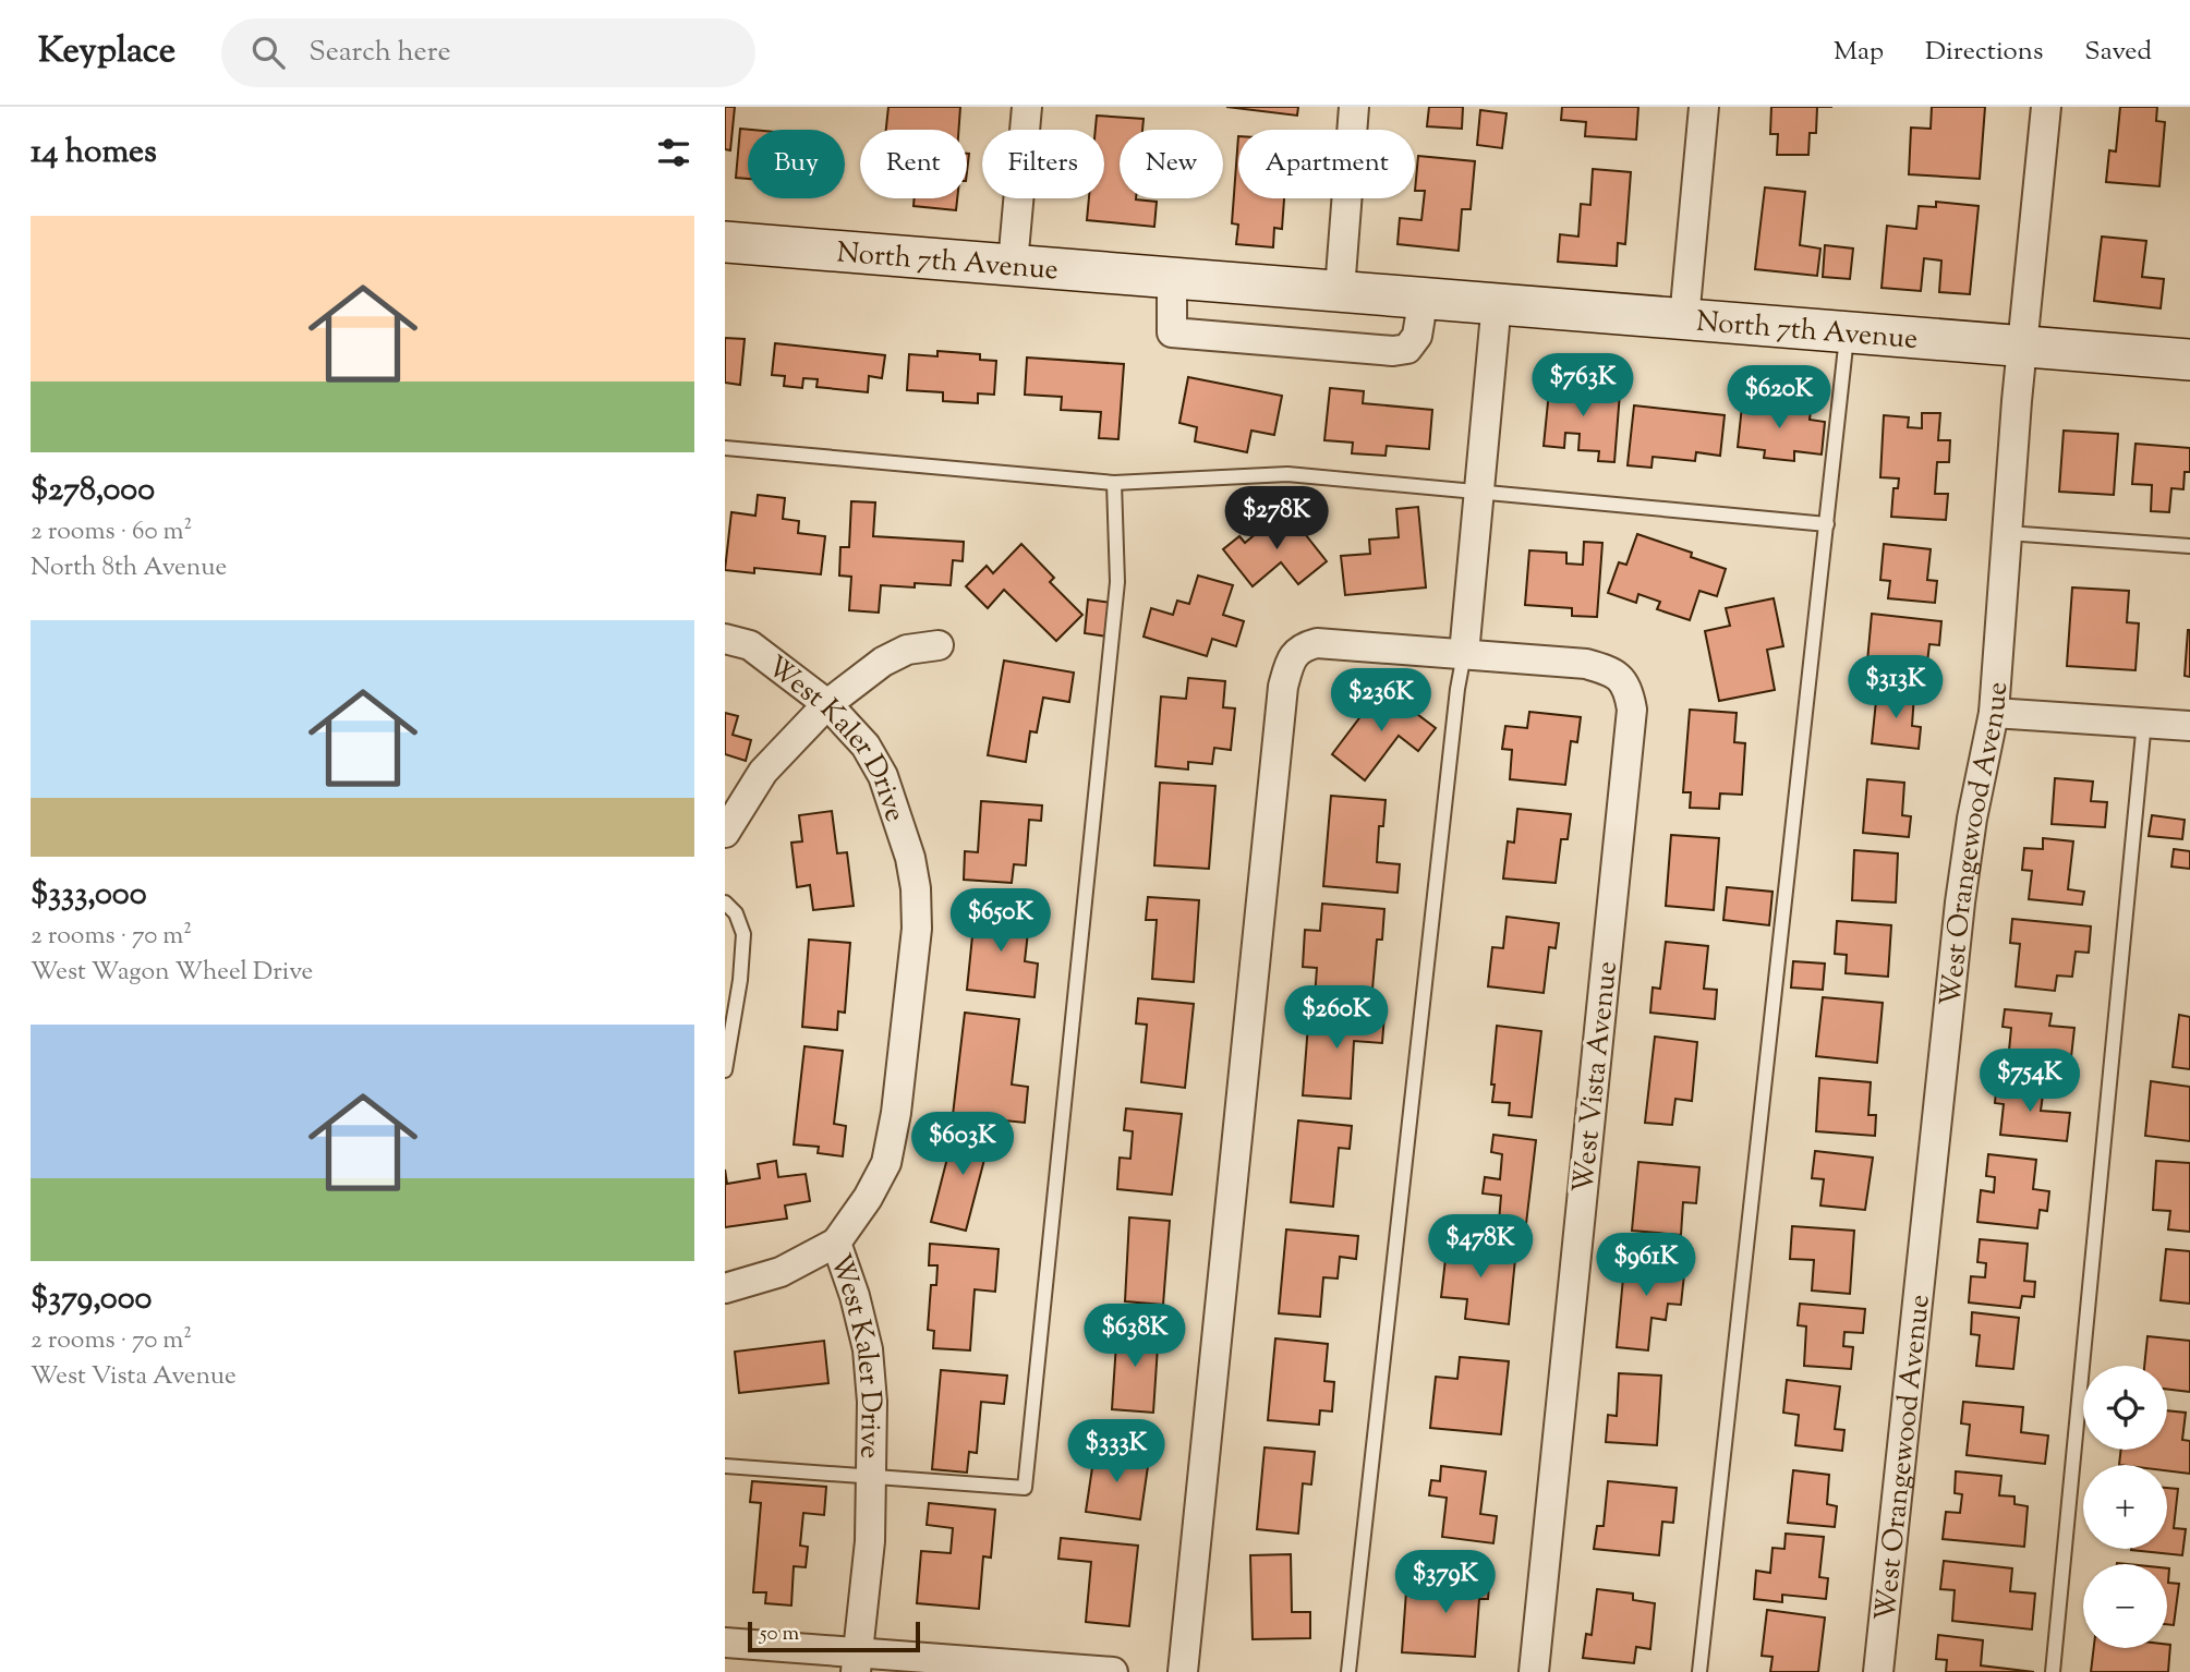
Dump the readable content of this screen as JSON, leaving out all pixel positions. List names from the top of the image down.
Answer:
{
  "streets": {
    "main road": ["North 7th Avenue"],
    "street": ["West Kaler Drive", "West Orangewood Avenue", "West Vista Avenue"]
  },
  "crossings": [
    ["North 7th Avenue", "West Orangewood Avenue"]
  ],
  "scale_bar": "50 m",
  "page": {
    "header": "Keyplace",
    "search": "Search here",
    "nav": ["Map", "Directions", "Saved"],
    "heading": "14 homes",
    "chip": [
      "Buy",
      "Rent",
      "Filters",
      "New",
      "Apartment"
    ],
    "list": [
      {
        "name": "$278,000",
        "note": "2 rooms · 60 m² · North 8th Avenue"
      },
      {
        "name": "$333,000",
        "note": "2 rooms · 70 m² · West Wagon Wheel Drive"
      },
      {
        "name": "$379,000",
        "note": "2 rooms · 70 m² · West Vista Avenue"
      }
    ],
    "price": [
      "$763K",
      "$620K",
      "$278K",
      "$313K",
      "$236K",
      "$650K",
      "$260K",
      "$754K",
      "$603K",
      "$478K",
      "$961K",
      "$638K",
      "$333K",
      "$379K"
    ],
    "map_buttons": ["+", "−"],
    "scale": "50 m"
  }
}
